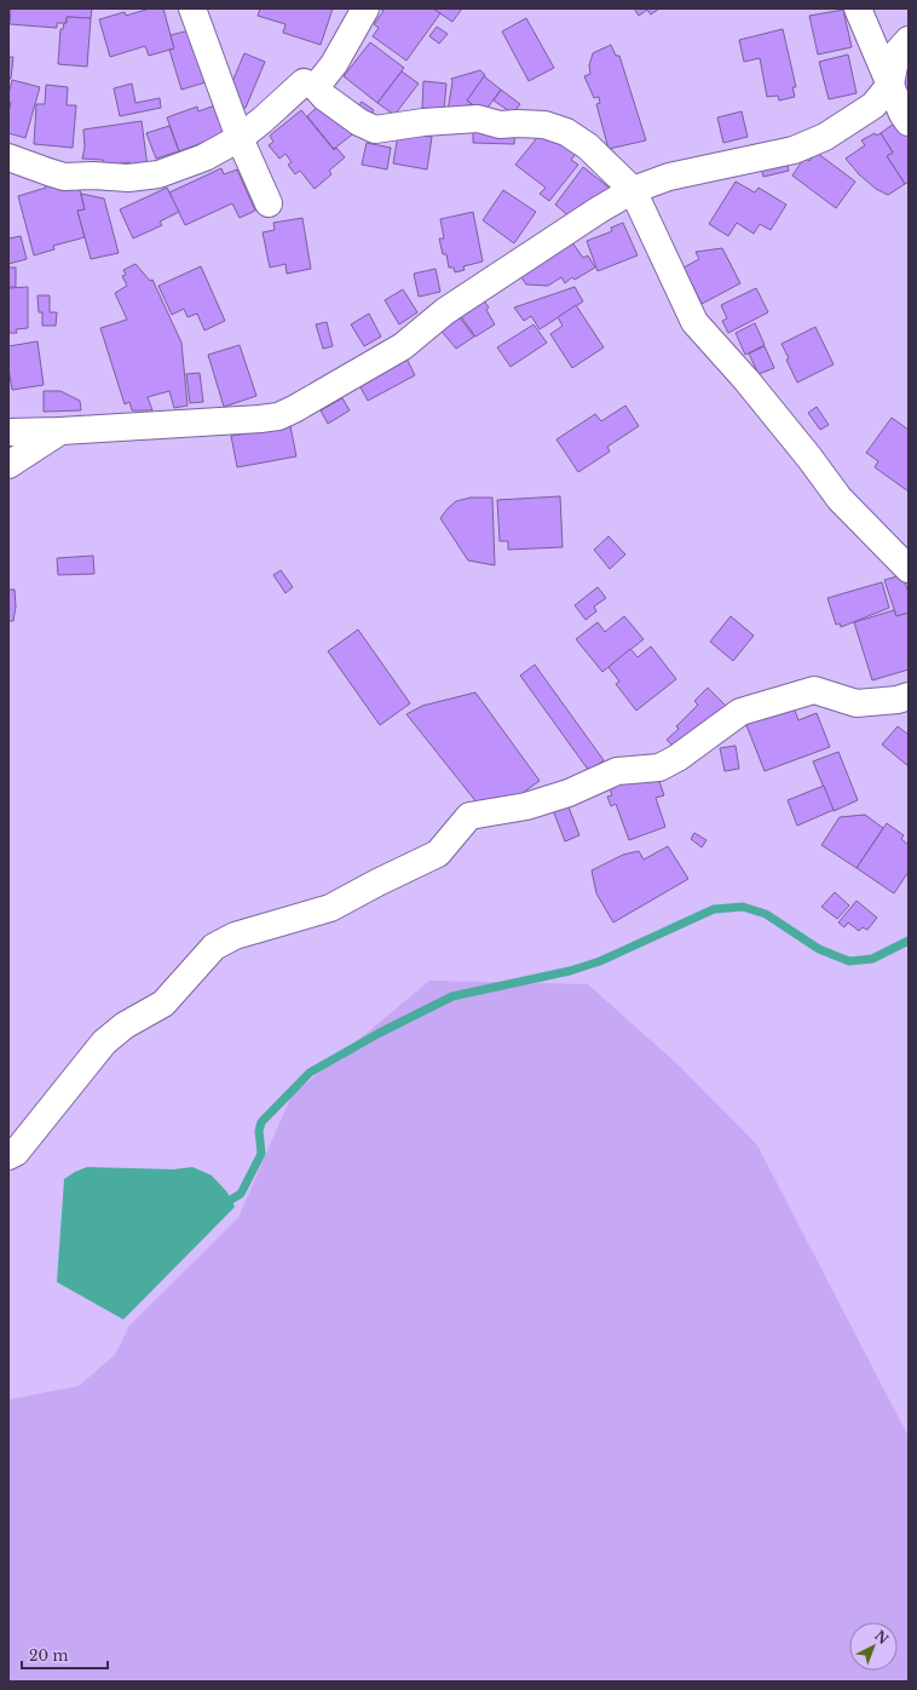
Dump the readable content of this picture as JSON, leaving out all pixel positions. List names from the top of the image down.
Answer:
{
  "scale_bar": "20 m",
  "north": "top right"
}
